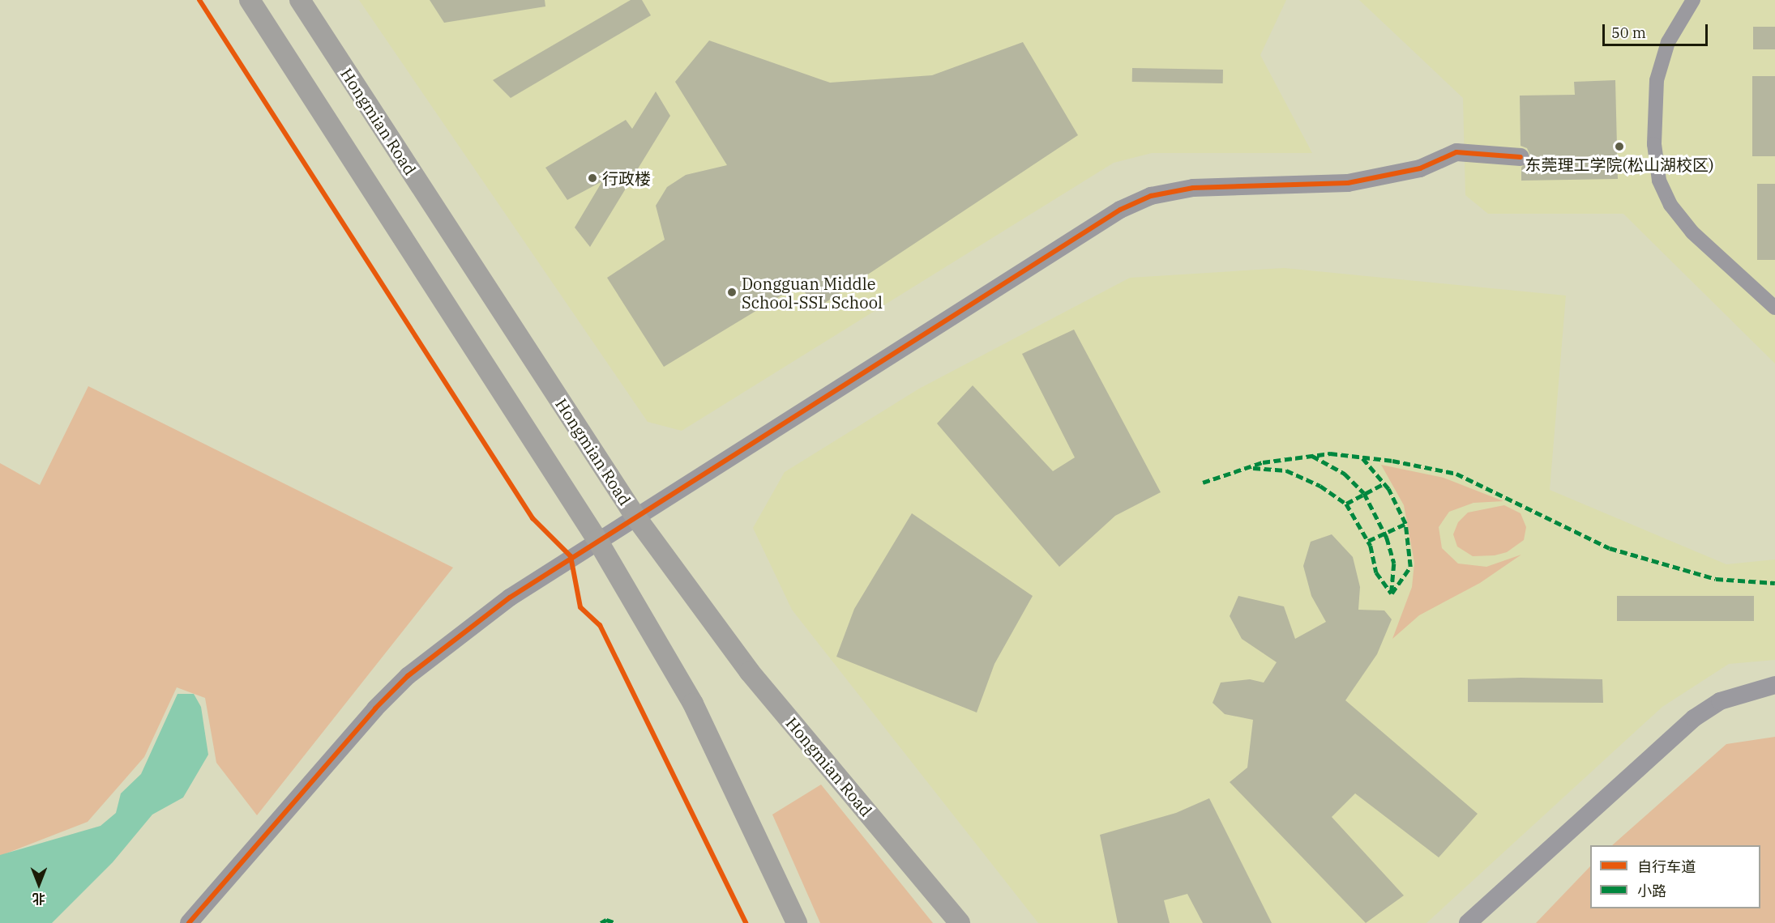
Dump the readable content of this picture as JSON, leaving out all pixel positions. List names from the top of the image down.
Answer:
{
  "streets": {
    "main road": ["Hongmian Road"]
  },
  "places": ["东莞理工学院(松山湖校区)", "行政楼", "Dongguan Middle School-SSL School"],
  "legend": ["自行车道", "小路"],
  "scale_bar": "50 m",
  "north": "bottom"
}
